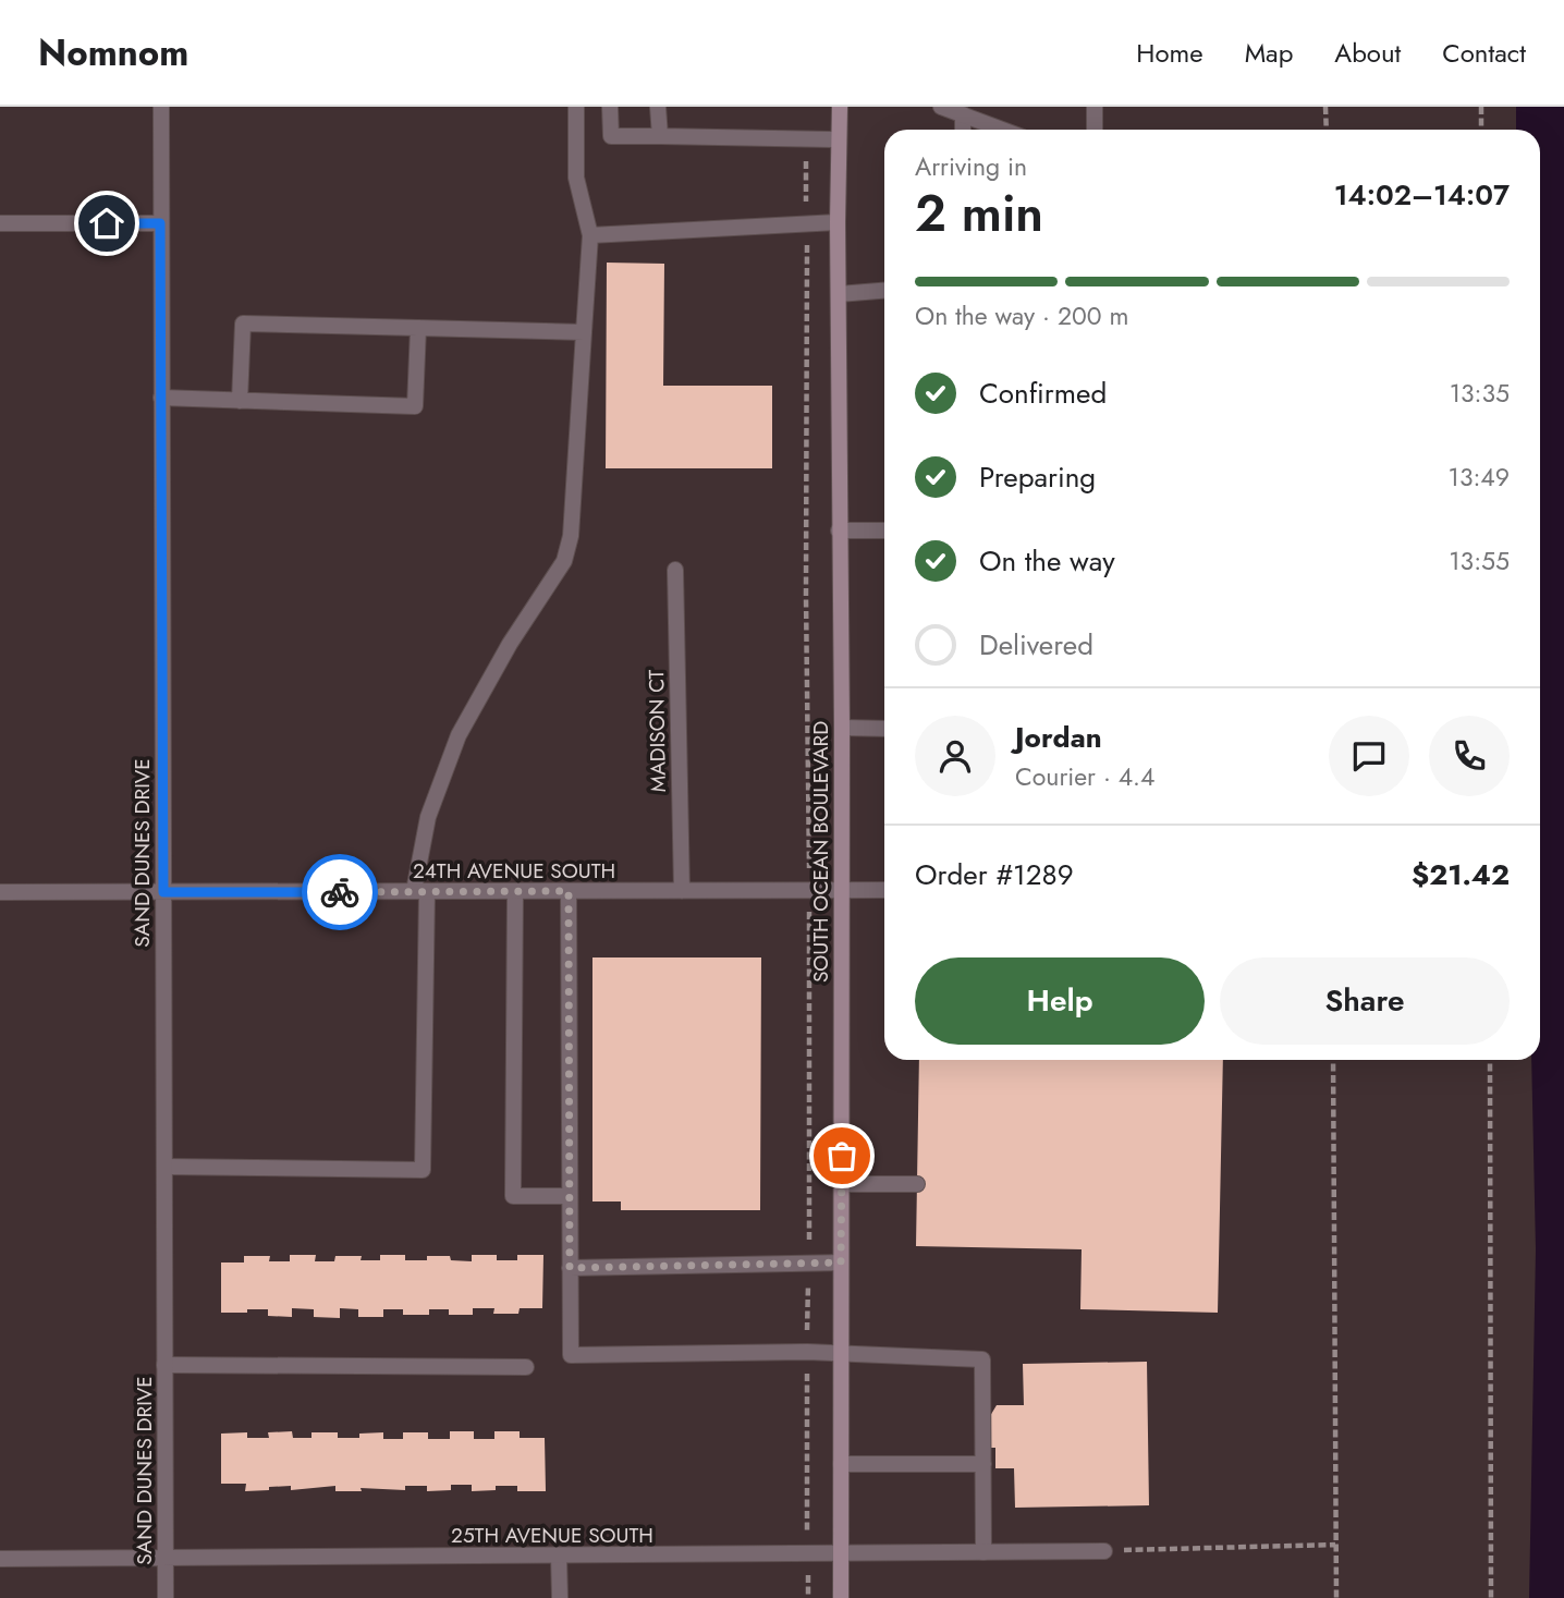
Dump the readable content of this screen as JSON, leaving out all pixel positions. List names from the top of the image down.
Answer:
{
  "streets": {
    "main road": ["SOUTH OCEAN BOULEVARD"],
    "street": [
      "MADISON CT",
      "SAND DUNES DRIVE",
      "24TH AVENUE SOUTH",
      "25TH AVENUE SOUTH"
    ]
  },
  "crossings": [
    ["MADISON CT", "24TH AVENUE SOUTH"],
    ["SOUTH OCEAN BOULEVARD", "24TH AVENUE SOUTH"],
    ["SOUTH OCEAN BOULEVARD", "25TH AVENUE SOUTH"],
    ["SAND DUNES DRIVE", "24TH AVENUE SOUTH"],
    ["SAND DUNES DRIVE", "25TH AVENUE SOUTH"]
  ],
  "page": {
    "header": "Nomnom",
    "nav": [
      "Home",
      "Map",
      "About",
      "Contact"
    ],
    "heading": ["2 min", "Arriving in", "14:02–14:07"],
    "panel": [
      "Jordan",
      "Courier · 4.4",
      "Order #1289",
      "$21.42"
    ],
    "bar": "On the way · 200 m",
    "list": [
      ["Confirmed", "13:35"],
      ["Preparing", "13:49"],
      ["On the way", "13:55"],
      "Delivered"
    ],
    "buttons": ["Help", "Share"]
  }
}
